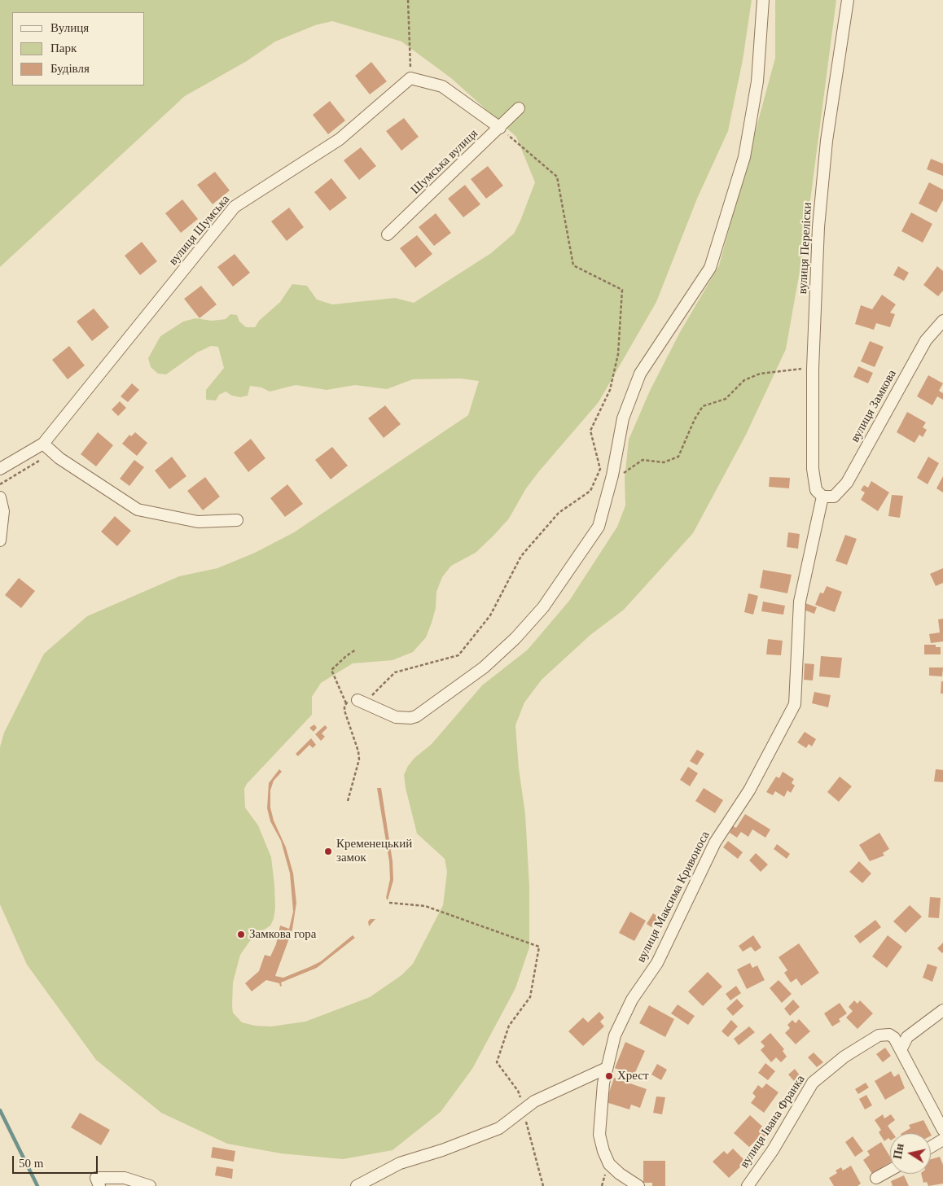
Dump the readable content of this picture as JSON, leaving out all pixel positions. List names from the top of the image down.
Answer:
{
  "streets": {
    "street": [
      "Шумська вулиця",
      "вулиця Шумська",
      "вулиця Переліски",
      "вулиця Замкова",
      "вулиця Максима Кривоноса",
      "вулиця Івана Франка"
    ]
  },
  "crossings": [
    ["вулиця Переліски", "вулиця Замкова"],
    ["вулиця Переліски", "вулиця Максима Кривоноса"],
    ["вулиця Замкова", "вулиця Максима Кривоноса"]
  ],
  "places": ["Кременецький замок", "Замкова гора", "Хрест"],
  "legend": ["Вулиця", "Парк", "Будівля"],
  "scale_bar": "50 m",
  "north": "left"
}
